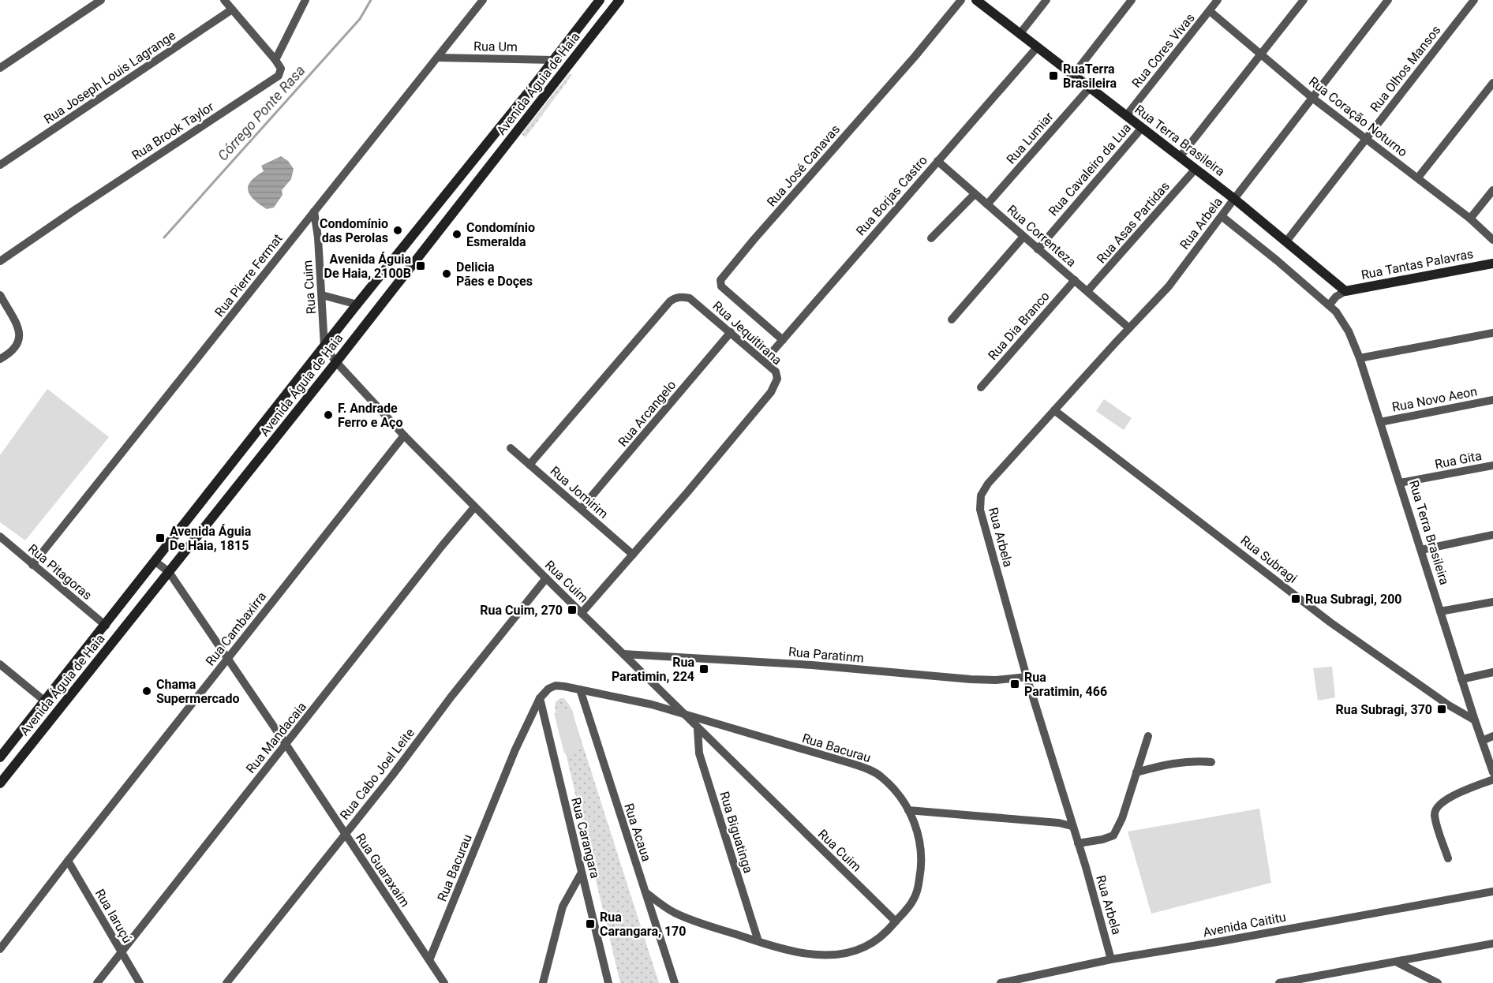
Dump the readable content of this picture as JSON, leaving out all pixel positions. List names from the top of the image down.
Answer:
{
  "streets": {
    "main road": ["Avenida Águia de Haia", "Rua Terra Brasileira", "Rua Tantas Palavras"],
    "street": [
      "Rua Um",
      "Rua Cores Vivas",
      "Rua Olhos Mansos",
      "Rua Joseph Louis Lagrange",
      "Rua Coração Noturno",
      "Rua Brook Taylor",
      "Rua Lumiar",
      "Rua José Canavas",
      "Rua Cavaleiro da Lua",
      "Rua Borjas Castro",
      "Rua Asas Partidas",
      "Rua Arbela",
      "Rua Correnteza",
      "Rua Pierre Fermat",
      "Rua Cuim",
      "Rua Dia Branco",
      "Rua Jequitirana",
      "Rua Novo Aeon",
      "Rua Arcangelo",
      "Rua Gita",
      "Rua Jomirim",
      "Rua Subragi",
      "Rua Pitagoras",
      "Rua Cambaxirra",
      "Rua Paratinm",
      "Rua Mandacaia",
      "Rua Bacurau",
      "Rua Cabo Joel Leite",
      "Rua Acaua",
      "Rua Biguatinga",
      "Rua Carangara",
      "Rua Guaraxaim",
      "Rua Iaruçú",
      "Avenida Caititu"
    ]
  },
  "crossings": [
    ["Rua Um", "Avenida Águia de Haia"],
    ["Rua Um", "Rua Pierre Fermat"],
    ["Rua Cores Vivas", "Rua Coração Noturno"],
    ["Rua Cores Vivas", "Rua Terra Brasileira"],
    ["Rua Olhos Mansos", "Rua Coração Noturno"],
    ["Rua Olhos Mansos", "Rua Terra Brasileira"],
    ["Avenida Águia de Haia", "Rua Cuim"],
    ["Avenida Águia de Haia", "Rua Pitagoras"],
    ["Avenida Águia de Haia", "Rua Guaraxaim"],
    ["Rua Coração Noturno", "Rua Arbela"],
    ["Rua Lumiar", "Rua Terra Brasileira"],
    ["Rua Lumiar", "Rua Correnteza"],
    ["Rua Terra Brasileira", "Rua Cavaleiro da Lua"],
    ["Rua Terra Brasileira", "Rua Borjas Castro"],
    ["Rua Terra Brasileira", "Rua Asas Partidas"],
    ["Rua Terra Brasileira", "Rua Arbela"],
    ["Rua Terra Brasileira", "Rua Tantas Palavras"],
    ["Rua Terra Brasileira", "Rua Novo Aeon"],
    ["Rua Terra Brasileira", "Rua Gita"],
    ["Rua Terra Brasileira", "Rua Subragi"],
    ["Rua José Canavas", "Rua Borjas Castro"],
    ["Rua Cavaleiro da Lua", "Rua Correnteza"],
    ["Rua Borjas Castro", "Rua Correnteza"],
    ["Rua Borjas Castro", "Rua Jequitirana"],
    ["Rua Asas Partidas", "Rua Correnteza"],
    ["Rua Arbela", "Rua Correnteza"],
    ["Rua Arbela", "Rua Subragi"],
    ["Rua Arbela", "Rua Paratinm"],
    ["Rua Arbela", "Avenida Caititu"],
    ["Rua Correnteza", "Rua Dia Branco"],
    ["Rua Pierre Fermat", "Rua Cuim"],
    ["Rua Pierre Fermat", "Rua Pitagoras"],
    ["Rua Cuim", "Rua Jequitirana"],
    ["Rua Cuim", "Rua Cambaxirra"],
    ["Rua Cuim", "Rua Paratinm"],
    ["Rua Cuim", "Rua Mandacaia"],
    ["Rua Cuim", "Rua Bacurau"],
    ["Rua Cuim", "Rua Cabo Joel Leite"],
    ["Rua Cuim", "Rua Biguatinga"],
    ["Rua Jequitirana", "Rua Arcangelo"],
    ["Rua Jequitirana", "Rua Jomirim"],
    ["Rua Arcangelo", "Rua Jomirim"],
    ["Rua Cambaxirra", "Rua Guaraxaim"],
    ["Rua Cambaxirra", "Rua Iaruçú"],
    ["Rua Mandacaia", "Rua Guaraxaim"],
    ["Rua Mandacaia", "Rua Iaruçú"],
    ["Rua Bacurau", "Rua Acaua"],
    ["Rua Bacurau", "Rua Biguatinga"],
    ["Rua Bacurau", "Rua Carangara"],
    ["Rua Bacurau", "Rua Guaraxaim"],
    ["Rua Cabo Joel Leite", "Rua Guaraxaim"]
  ],
  "water": ["Córrego Ponte Rasa"],
  "places": {
    "transit": [
      "RuaTerra Brasileira",
      "Avenida Águia De Haia, 2100B",
      "Avenida Águia De Haia, 1815",
      "Rua Subragi, 200",
      "Rua Cuim, 270",
      "Rua Paratimin, 224",
      "Rua Paratimin, 466",
      "Rua Subragi, 370",
      "Rua Carangara, 170"
    ],
    "other": [
      "Condomínio das Perolas",
      "Condomínio Esmeralda",
      "Delicia Pães e Doçes",
      "F. Andrade Ferro e Aço",
      "Chama Supermercado"
    ]
  }
}
